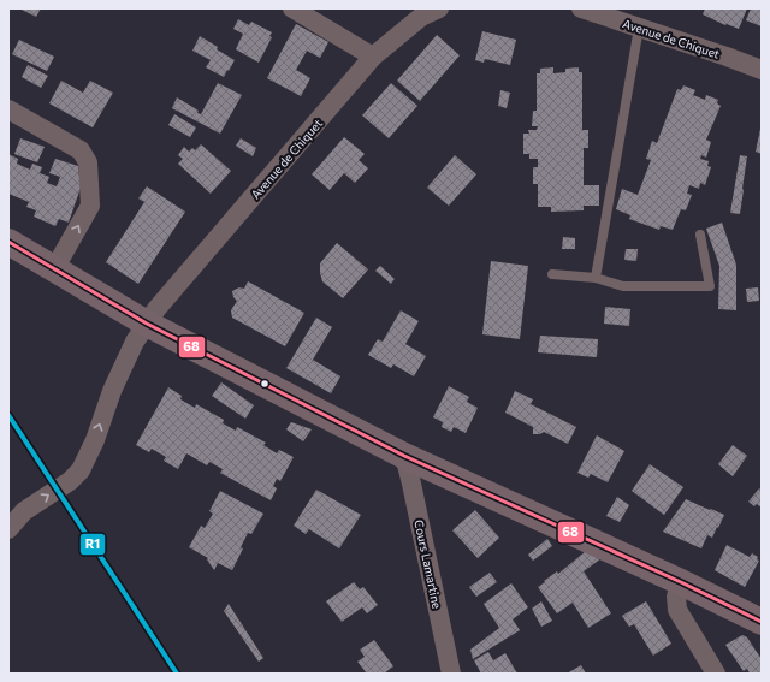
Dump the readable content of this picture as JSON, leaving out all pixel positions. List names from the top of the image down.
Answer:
{
  "streets": {
    "street": ["Avenue de Chiquet", "Cours Lamartine"]
  },
  "lines": ["transit line 68", "transit line R1"]
}
